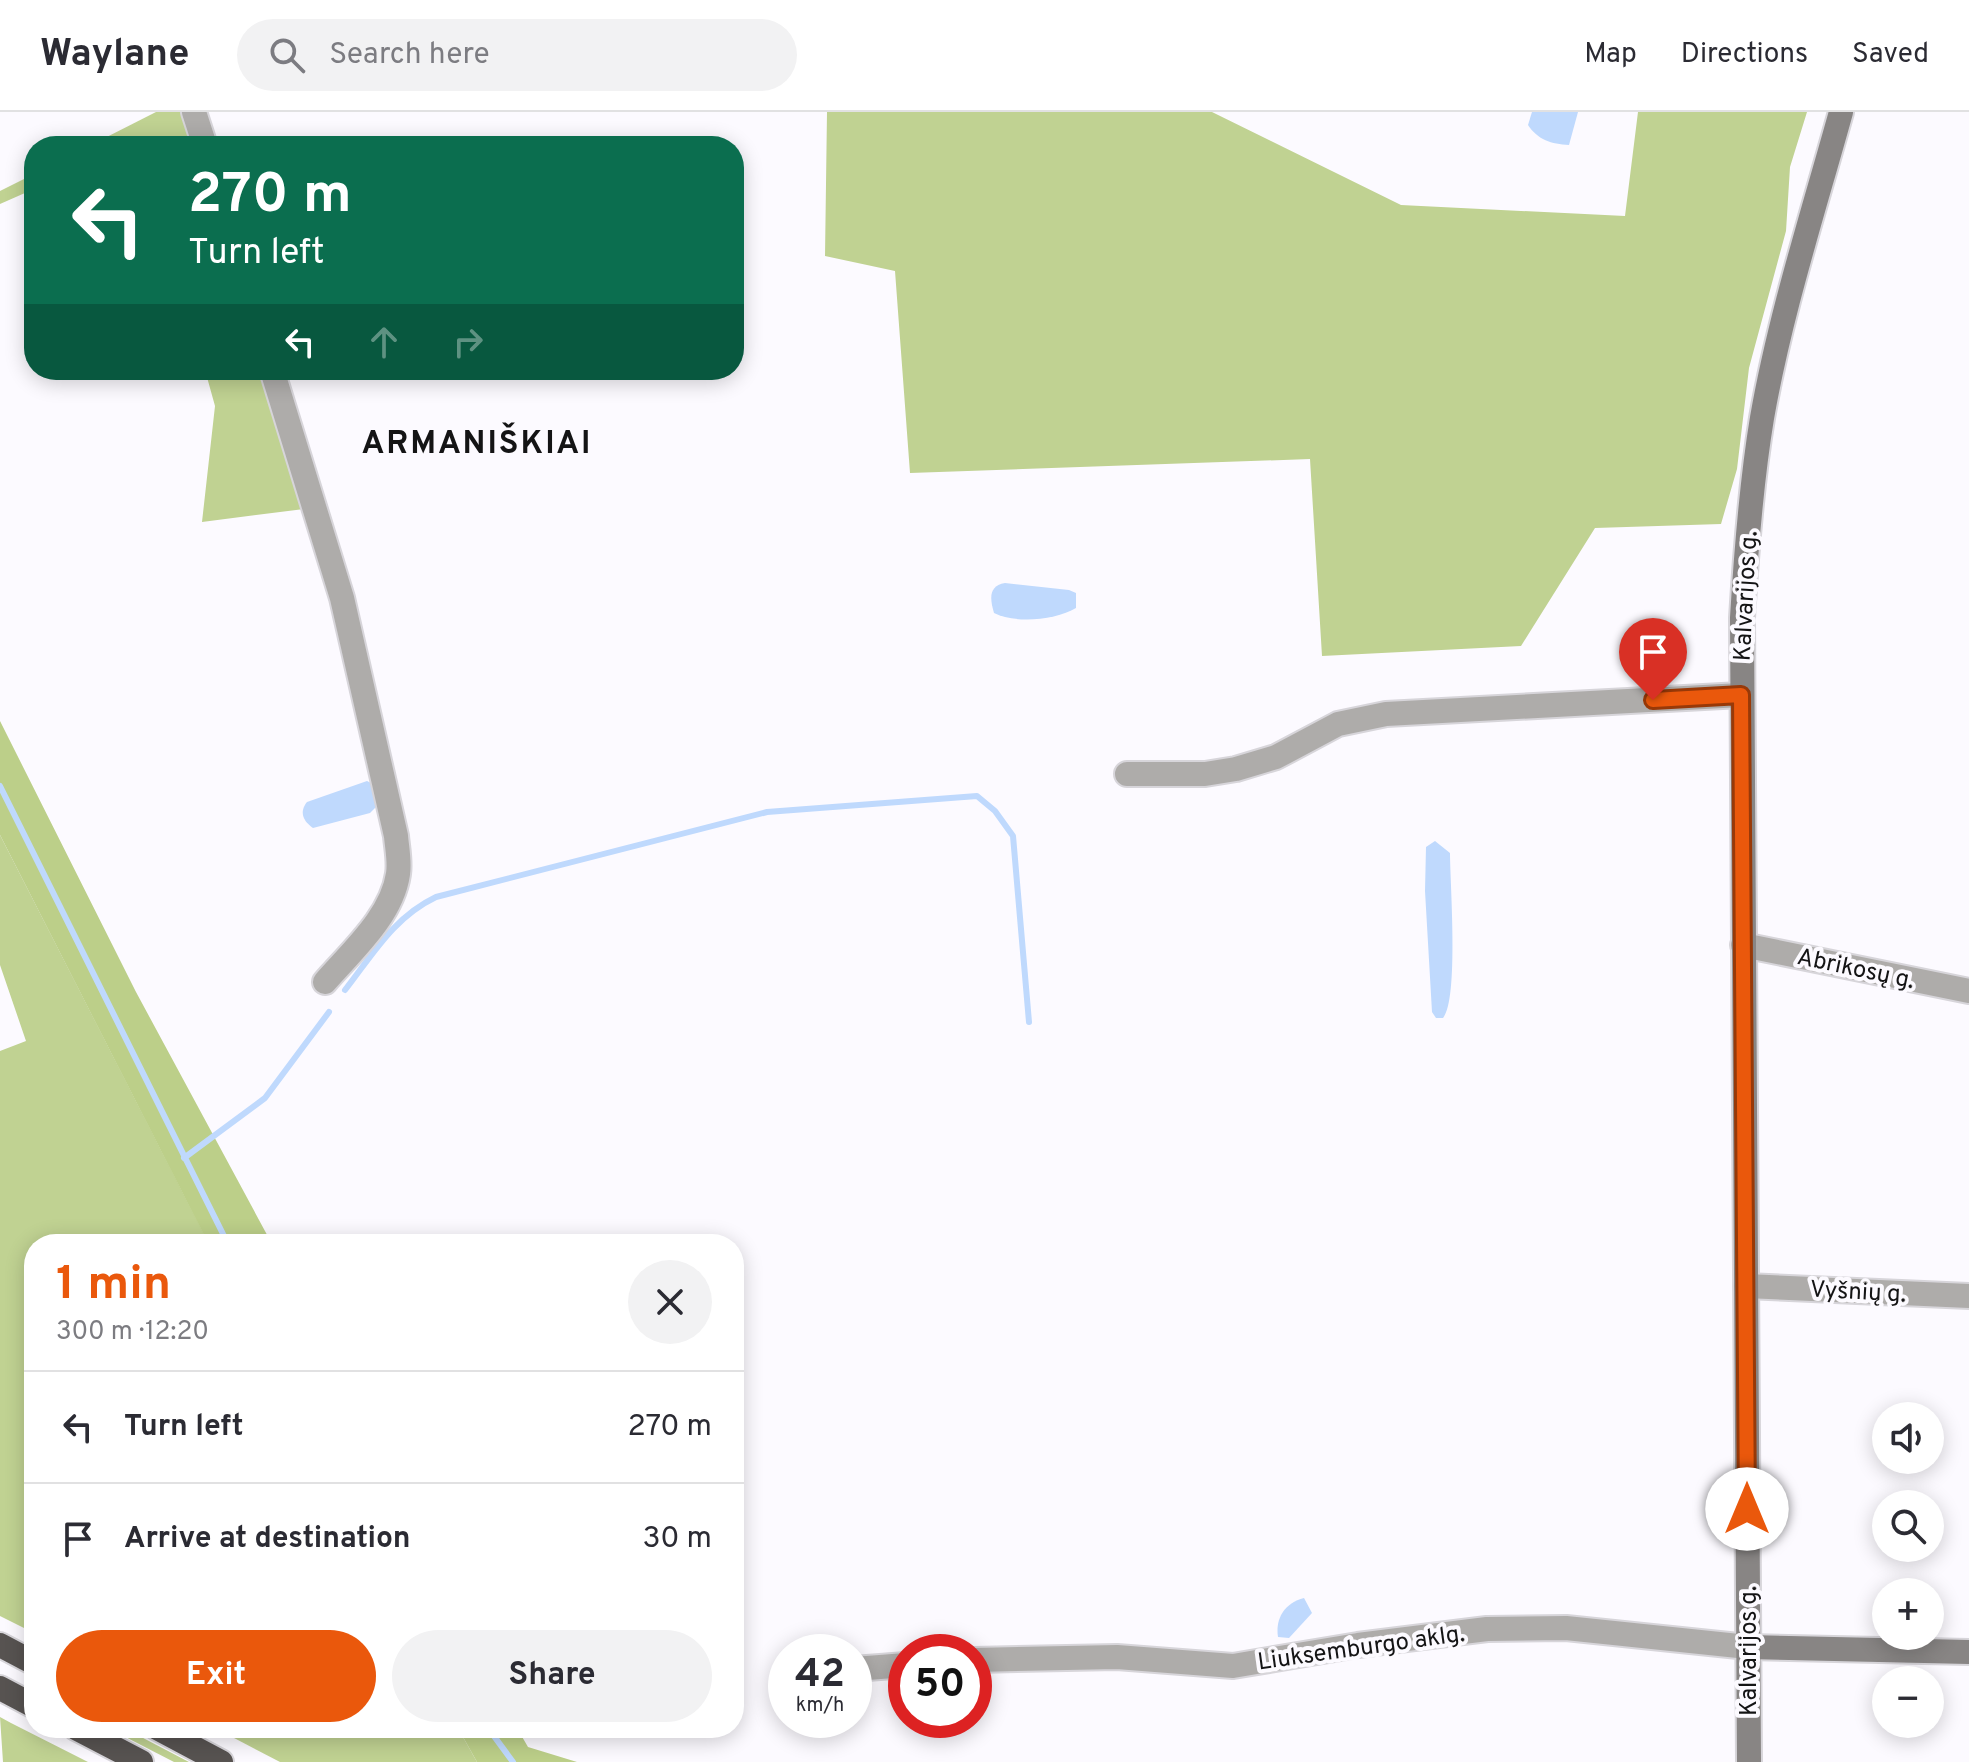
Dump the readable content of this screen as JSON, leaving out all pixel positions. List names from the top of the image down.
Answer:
{
  "streets": {
    "main road": ["Kalvarijos g."],
    "street": ["Abrikosų g.", "Vyšnių g.", "Liuksemburgo aklg."]
  },
  "crossings": [
    ["Kalvarijos g.", "Abrikosų g."],
    ["Kalvarijos g.", "Vyšnių g."],
    ["Kalvarijos g.", "Liuksemburgo aklg."]
  ],
  "districts": ["ARMANIŠKIAI"],
  "page": {
    "header": "Waylane",
    "search": "Search here",
    "nav": ["Map", "Directions", "Saved"],
    "turn": ["270 m", "Turn left"],
    "heading": ["1 min", "300 m · 12:20"],
    "list": [
      {
        "name": "Turn left",
        "value": "270 m"
      },
      {
        "name": "Arrive at destination",
        "value": "30 m"
      }
    ],
    "map_buttons": ["+", "−"],
    "buttons": ["Exit", "Share"],
    "speed": "42 km/h",
    "limit": "50"
  }
}
